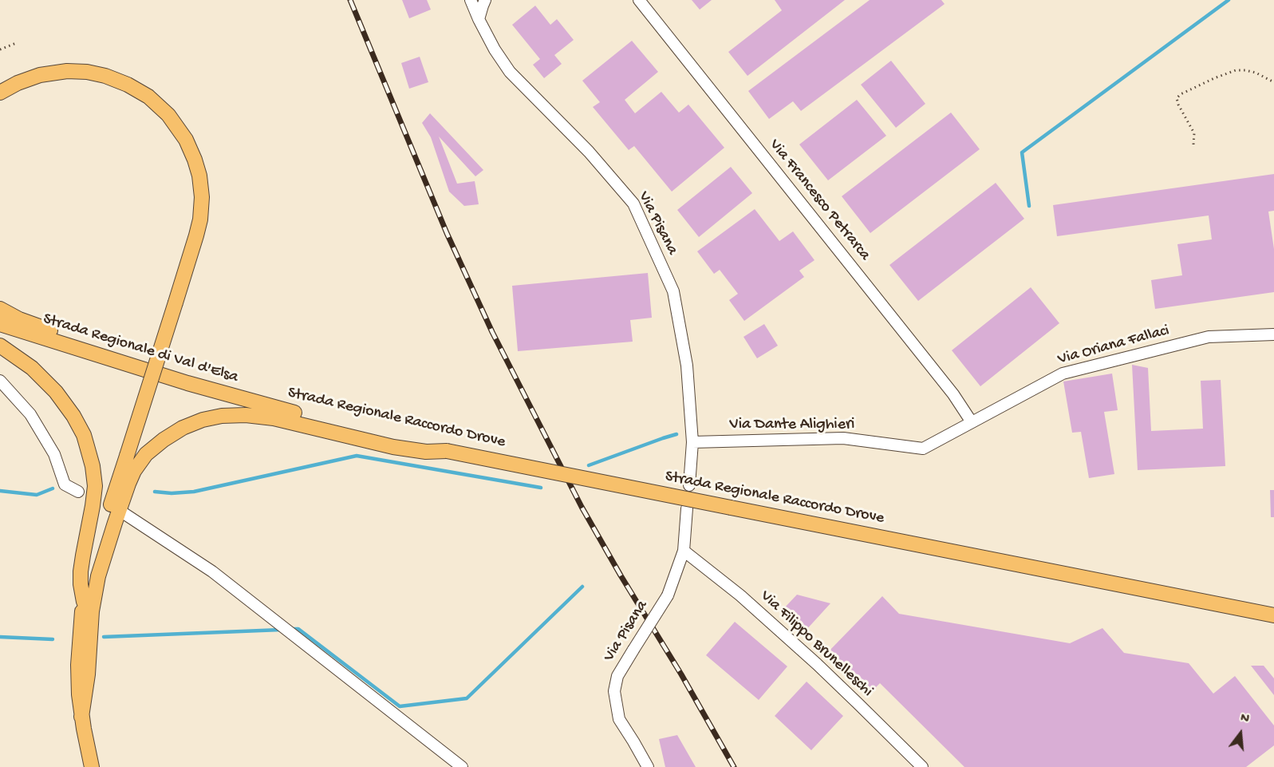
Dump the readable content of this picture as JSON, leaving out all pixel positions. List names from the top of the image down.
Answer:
{
  "streets": {
    "main road": ["Strada Regionale di Val d'Elsa", "Strada Regionale Raccordo Drove"],
    "street": [
      "Via Francesco Petrarca",
      "Via Pisana",
      "Via Oriana Fallaci",
      "Via Dante Alighieri",
      "Via Filippo Brunelleschi"
    ]
  },
  "crossings": [
    ["Via Francesco Petrarca", "Via Oriana Fallaci"],
    ["Via Francesco Petrarca", "Via Dante Alighieri"],
    ["Via Pisana", "Via Dante Alighieri"],
    ["Via Pisana", "Via Filippo Brunelleschi"],
    ["Via Oriana Fallaci", "Via Dante Alighieri"],
    ["Strada Regionale di Val d'Elsa", "Strada Regionale Raccordo Drove"]
  ],
  "north": "top"
}
